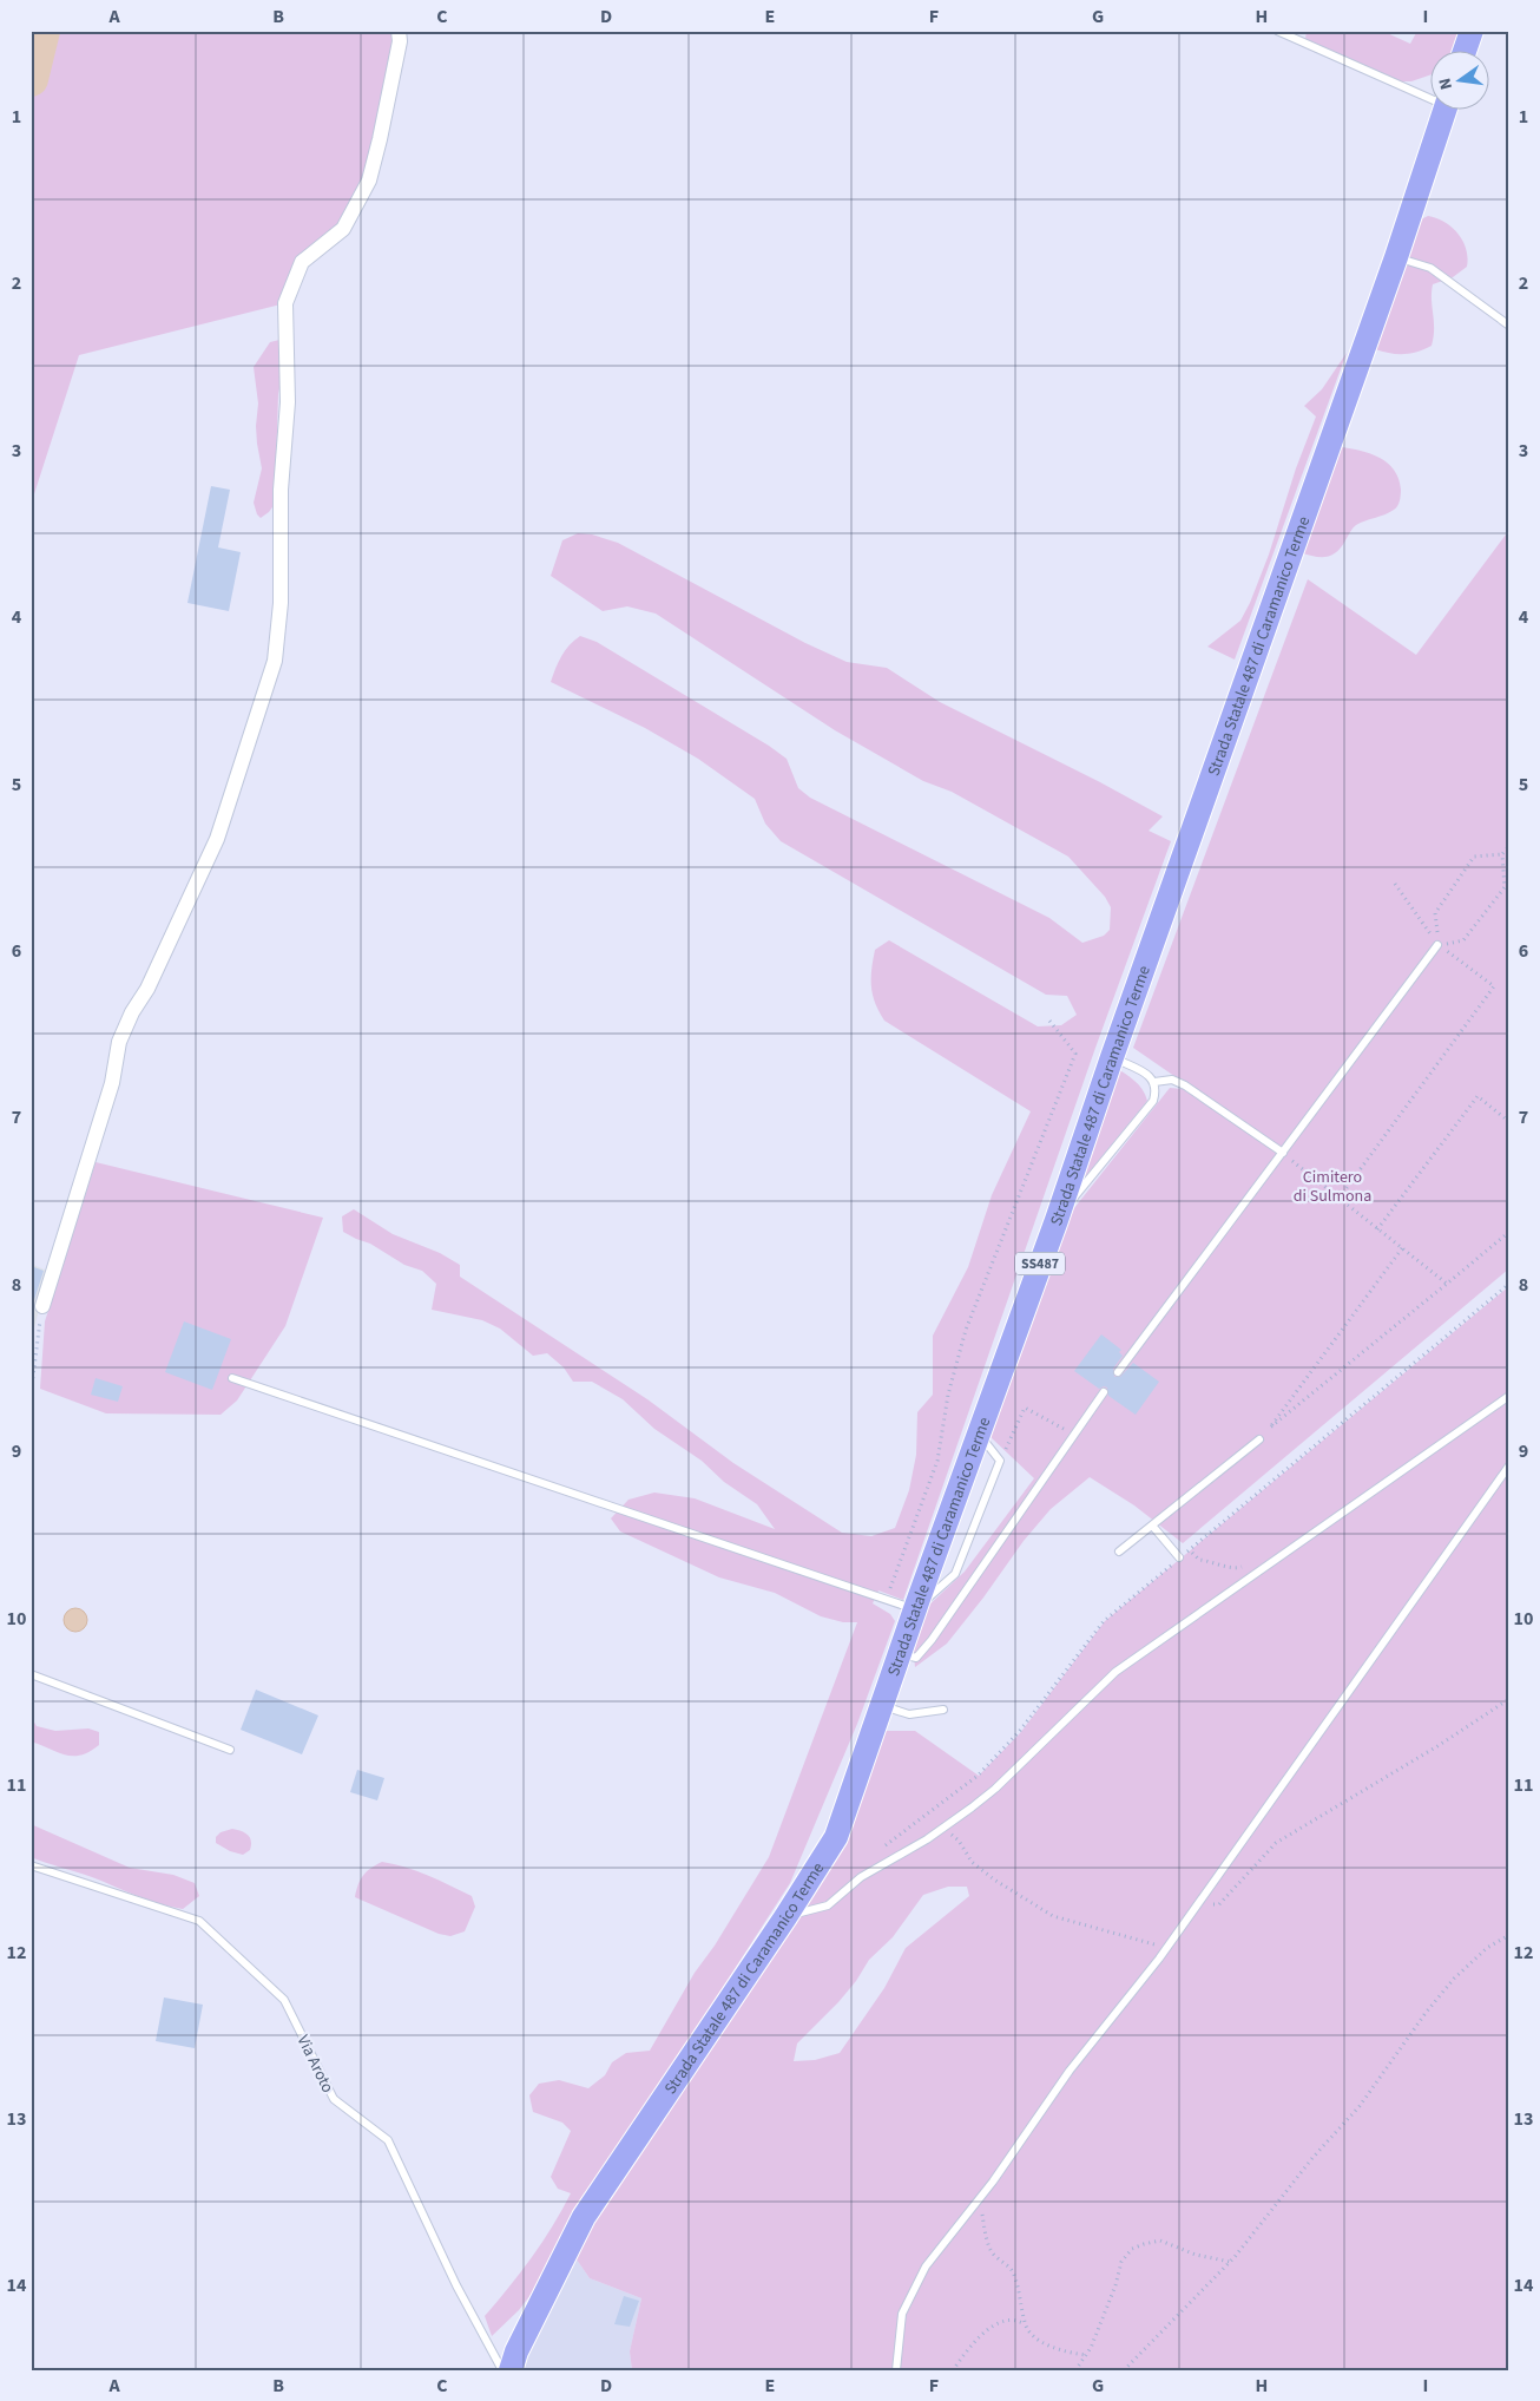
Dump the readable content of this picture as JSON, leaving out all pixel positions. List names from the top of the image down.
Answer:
{
  "streets": {
    "main road": ["Strada Statale 487 di Caramanico Terme", "SS487"],
    "lane": ["Via Aroto"]
  },
  "parks": ["Cimitero di Sulmona"],
  "north": "left",
  "grid": {
    "columns": [
      "A",
      "B",
      "C",
      "D",
      "E",
      "F",
      "G",
      "H",
      "I"
    ],
    "rows": [
      "1",
      "2",
      "3",
      "4",
      "5",
      "6",
      "7",
      "8",
      "9",
      "10",
      "11",
      "12",
      "13",
      "14"
    ]
  }
}
